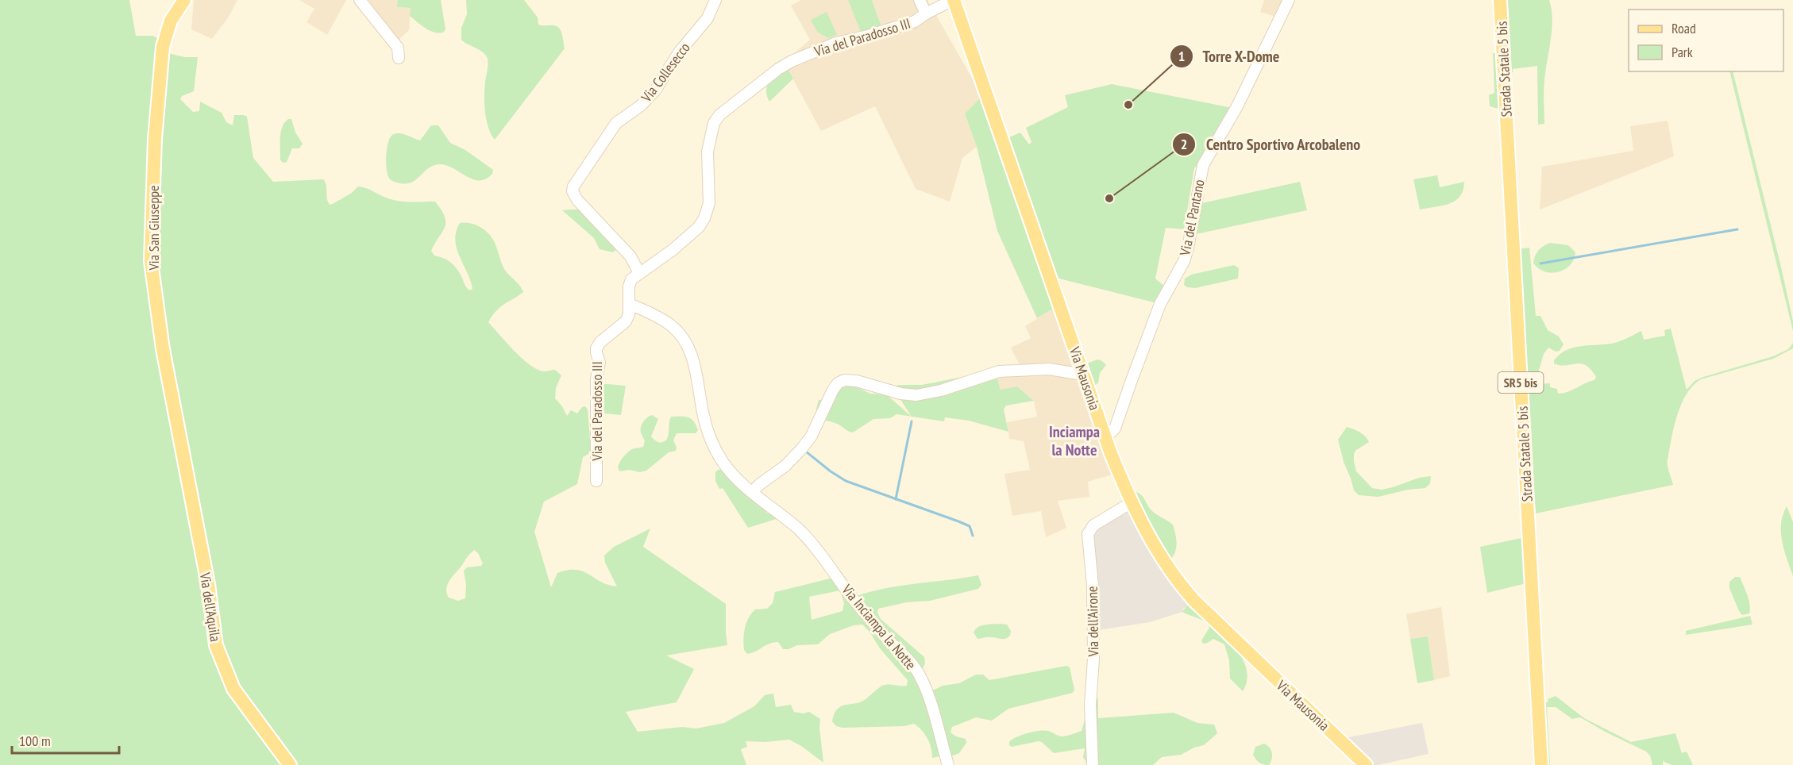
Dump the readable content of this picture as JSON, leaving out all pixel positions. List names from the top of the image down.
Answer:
{
  "streets": {
    "main road": [
      "Strada Statale 5 bis",
      "Via San Giuseppe",
      "Via Mausonia",
      "SR5 bis",
      "Via dell'Aquila"
    ],
    "street": [
      "Via del Paradosso III",
      "Via Collesecco",
      "Via del Pantano",
      "Via dell'Airone",
      "Via Inciampa la Notte"
    ]
  },
  "crossings": [
    ["Via del Paradosso III", "Via Collesecco"],
    ["Via del Paradosso III", "Via Mausonia"],
    ["Via del Paradosso III", "Via Inciampa la Notte"],
    ["Via del Pantano", "Via Mausonia"],
    ["Via San Giuseppe", "Via dell'Aquila"],
    ["Via Mausonia", "Via dell'Airone"]
  ],
  "districts": ["Inciampa la Notte"],
  "places": ["Torre X-Dome", "Centro Sportivo Arcobaleno"],
  "legend": ["Road", "Park"],
  "scale_bar": "100 m"
}
